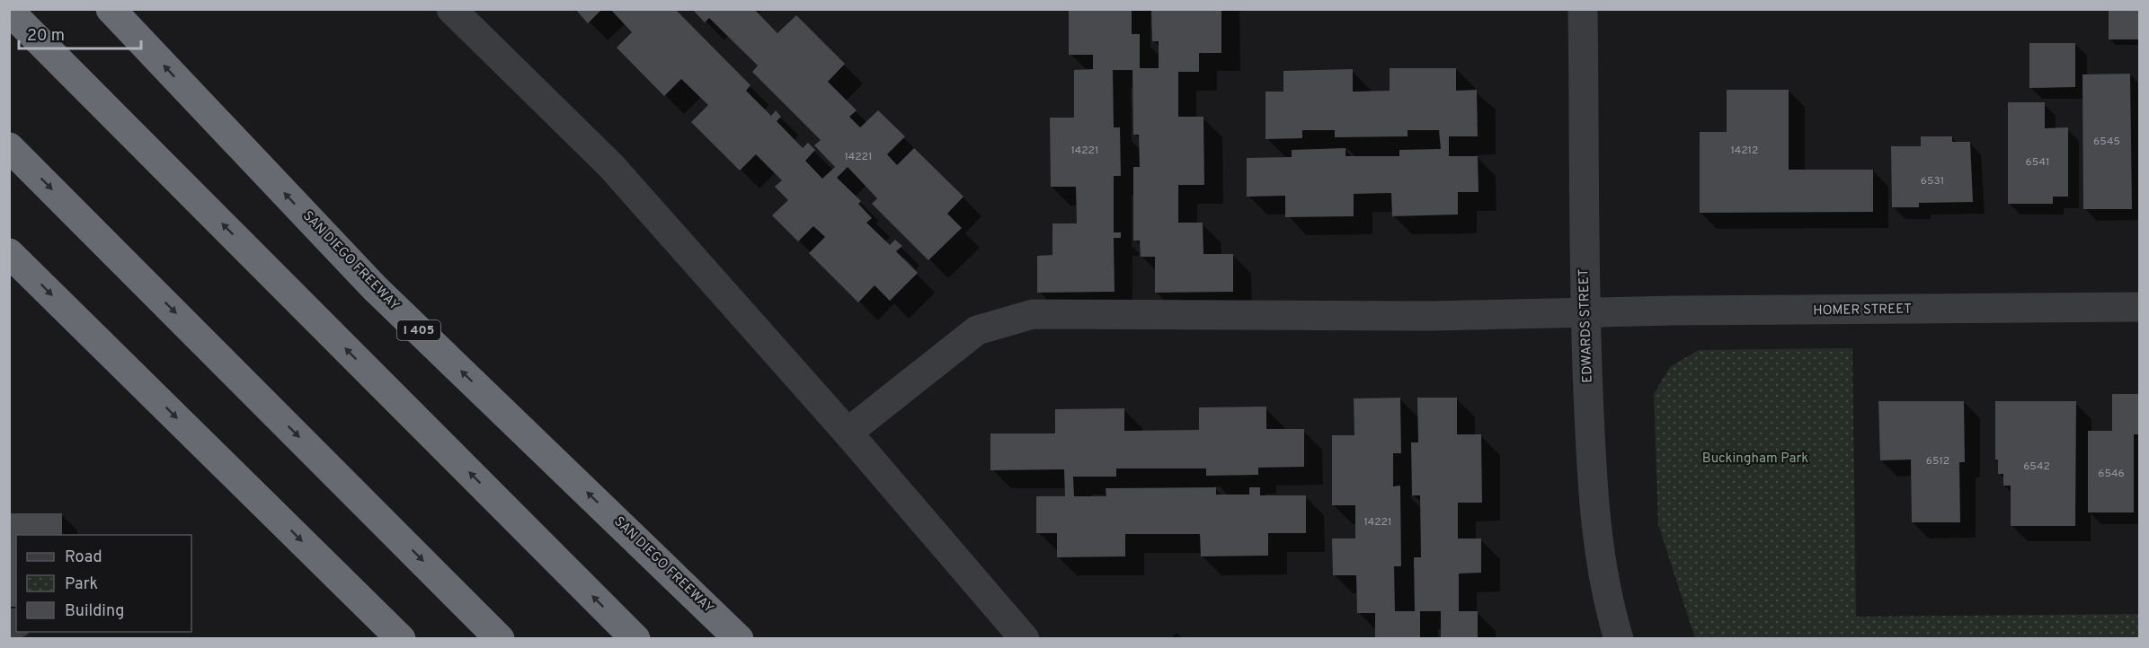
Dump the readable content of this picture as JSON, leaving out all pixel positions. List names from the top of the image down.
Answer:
{
  "streets": {
    "highway": ["SAN DIEGO FREEWAY", "I 405"],
    "street": ["HOMER STREET", "EDWARDS STREET"]
  },
  "crossings": [
    ["HOMER STREET", "EDWARDS STREET"]
  ],
  "parks": ["Buckingham Park"],
  "house_numbers": [
    "6545",
    "14221",
    "14212",
    "14221",
    "6541",
    "6531",
    "6512",
    "6542",
    "6546",
    "14221"
  ],
  "legend": ["Road", "Park", "Building"],
  "scale_bar": "20 m"
}
